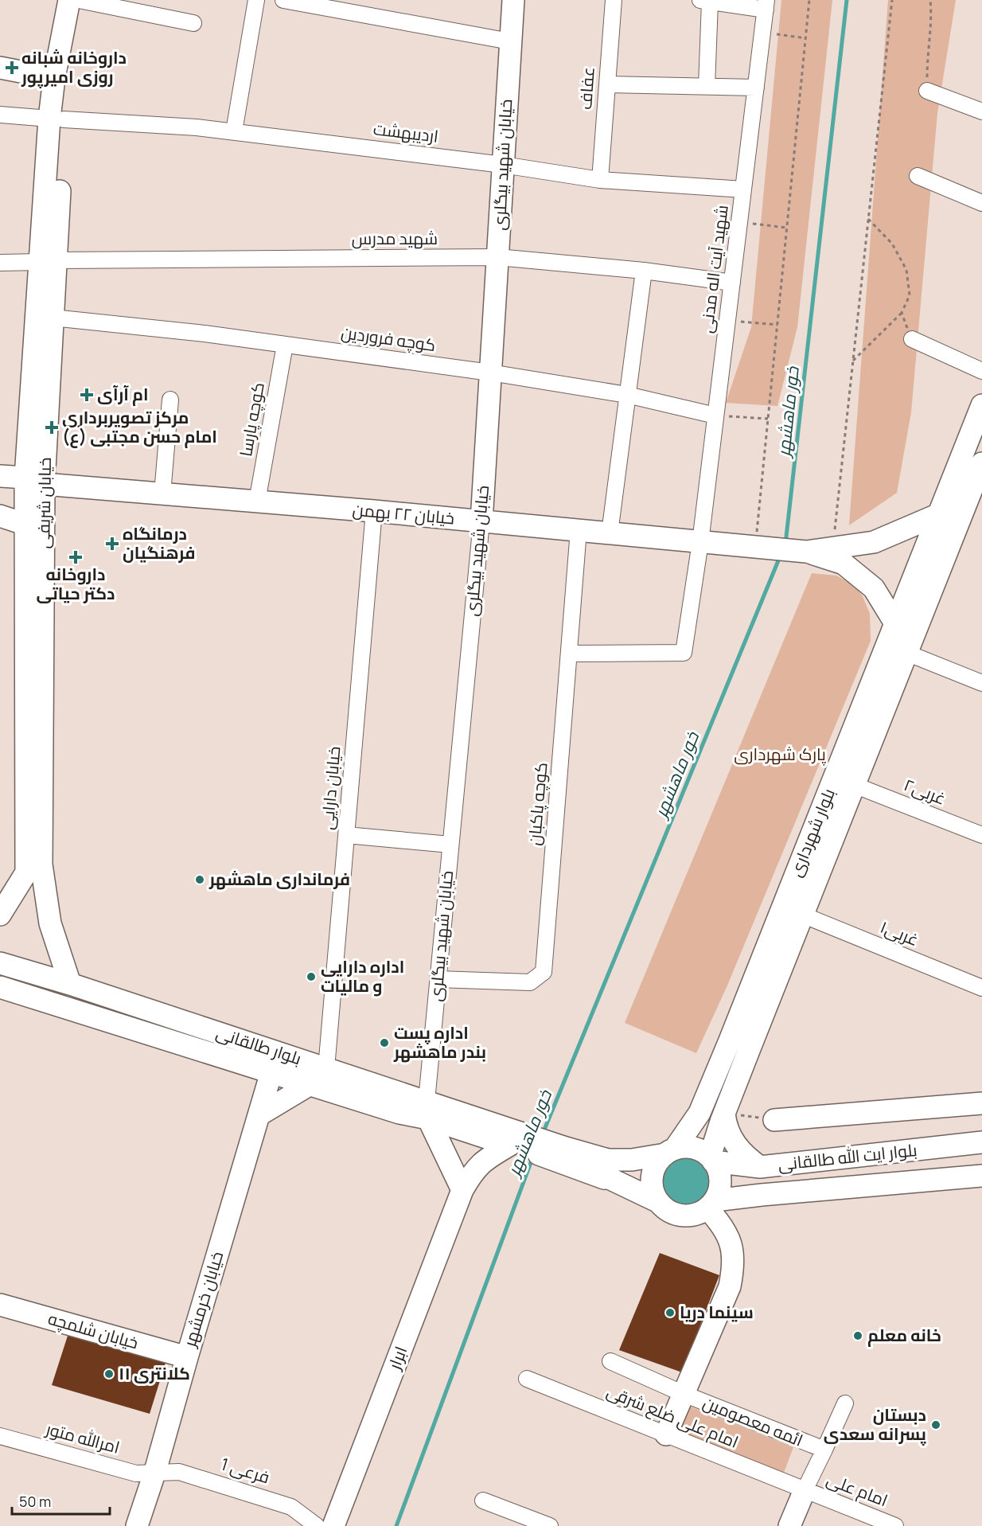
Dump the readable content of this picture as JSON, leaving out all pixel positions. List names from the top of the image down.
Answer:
{
  "streets": {
    "main road": [
      "خیابان شهید بیگلری",
      "خیابان شریفی",
      "خیابان ۲۲ بهمن",
      "بلوار شهرداری",
      "بلوار طالقانی",
      "بلوار ایت الله طالقانی",
      "خیابان خرمشهر",
      "خیابان شلمچه",
      "ابرار",
      "ائمه معصومین"
    ],
    "street": [
      "عفاف",
      "اردیبهشت",
      "شهید مدرس",
      "شهید آیت اله مدنی",
      "کوچه فروردین",
      "کوچه پارسا",
      "خیابان دارایی",
      "۲غربی",
      "کوچه پاکبان",
      "۱غربی",
      "امام علی ضلع شرقی",
      "امرالله متور",
      "فرعی 1",
      "امام علی"
    ]
  },
  "crossings": [
    ["عفاف", "اردیبهشت"],
    ["اردیبهشت", "خیابان شهید بیگلری"],
    ["اردیبهشت", "شهید آیت اله مدنی"],
    ["اردیبهشت", "خیابان شریفی"],
    ["خیابان شهید بیگلری", "شهید مدرس"],
    ["خیابان شهید بیگلری", "کوچه فروردین"],
    ["خیابان شهید بیگلری", "خیابان ۲۲ بهمن"],
    ["خیابان شهید بیگلری", "کوچه پاکبان"],
    ["خیابان شهید بیگلری", "بلوار طالقانی"],
    ["شهید مدرس", "شهید آیت اله مدنی"],
    ["شهید مدرس", "خیابان شریفی"],
    ["شهید آیت اله مدنی", "کوچه فروردین"],
    ["شهید آیت اله مدنی", "خیابان ۲۲ بهمن"],
    ["شهید آیت اله مدنی", "کوچه پاکبان"],
    ["کوچه فروردین", "کوچه پارسا"],
    ["کوچه فروردین", "خیابان شریفی"],
    ["کوچه پارسا", "خیابان ۲۲ بهمن"],
    ["خیابان شریفی", "خیابان ۲۲ بهمن"],
    ["خیابان شریفی", "بلوار طالقانی"],
    ["خیابان ۲۲ بهمن", "خیابان دارایی"],
    ["خیابان ۲۲ بهمن", "کوچه پاکبان"],
    ["خیابان دارایی", "بلوار طالقانی"],
    ["۲غربی", "بلوار شهرداری"],
    ["بلوار شهرداری", "۱غربی"],
    ["بلوار شهرداری", "بلوار ایت الله طالقانی"],
    ["بلوار طالقانی", "خیابان خرمشهر"],
    ["بلوار طالقانی", "ابرار"],
    ["خیابان خرمشهر", "خیابان شلمچه"],
    ["خیابان خرمشهر", "امرالله متور"],
    ["خیابان خرمشهر", "فرعی 1"],
    ["امام علی ضلع شرقی", "ائمه معصومین"],
    ["امام علی ضلع شرقی", "امام علی"],
    ["ائمه معصومین", "امام علی"],
    ["امرالله متور", "فرعی 1"]
  ],
  "water": ["خور ماهشهر"],
  "parks": ["پارک شهرداری"],
  "places": {
    "health": [
      "داروخانه شبانه روزی امیرپور",
      "ام آرآی",
      "مرکز تصویربرداری امام حسن مجتبی (ع)",
      "درمانگاه فرهنگیان",
      "داروخانه دکتر حیاتی"
    ],
    "other": [
      "فرمانداری ماهشهر",
      "اداره دارایی و مالیات",
      "اداره پست بندر ماهشهر",
      "سینما دریا",
      "خانه معلم",
      "کلانتری ۱۱",
      "دبستان پسرانه سعدی"
    ]
  },
  "scale_bar": "50 m"
}
